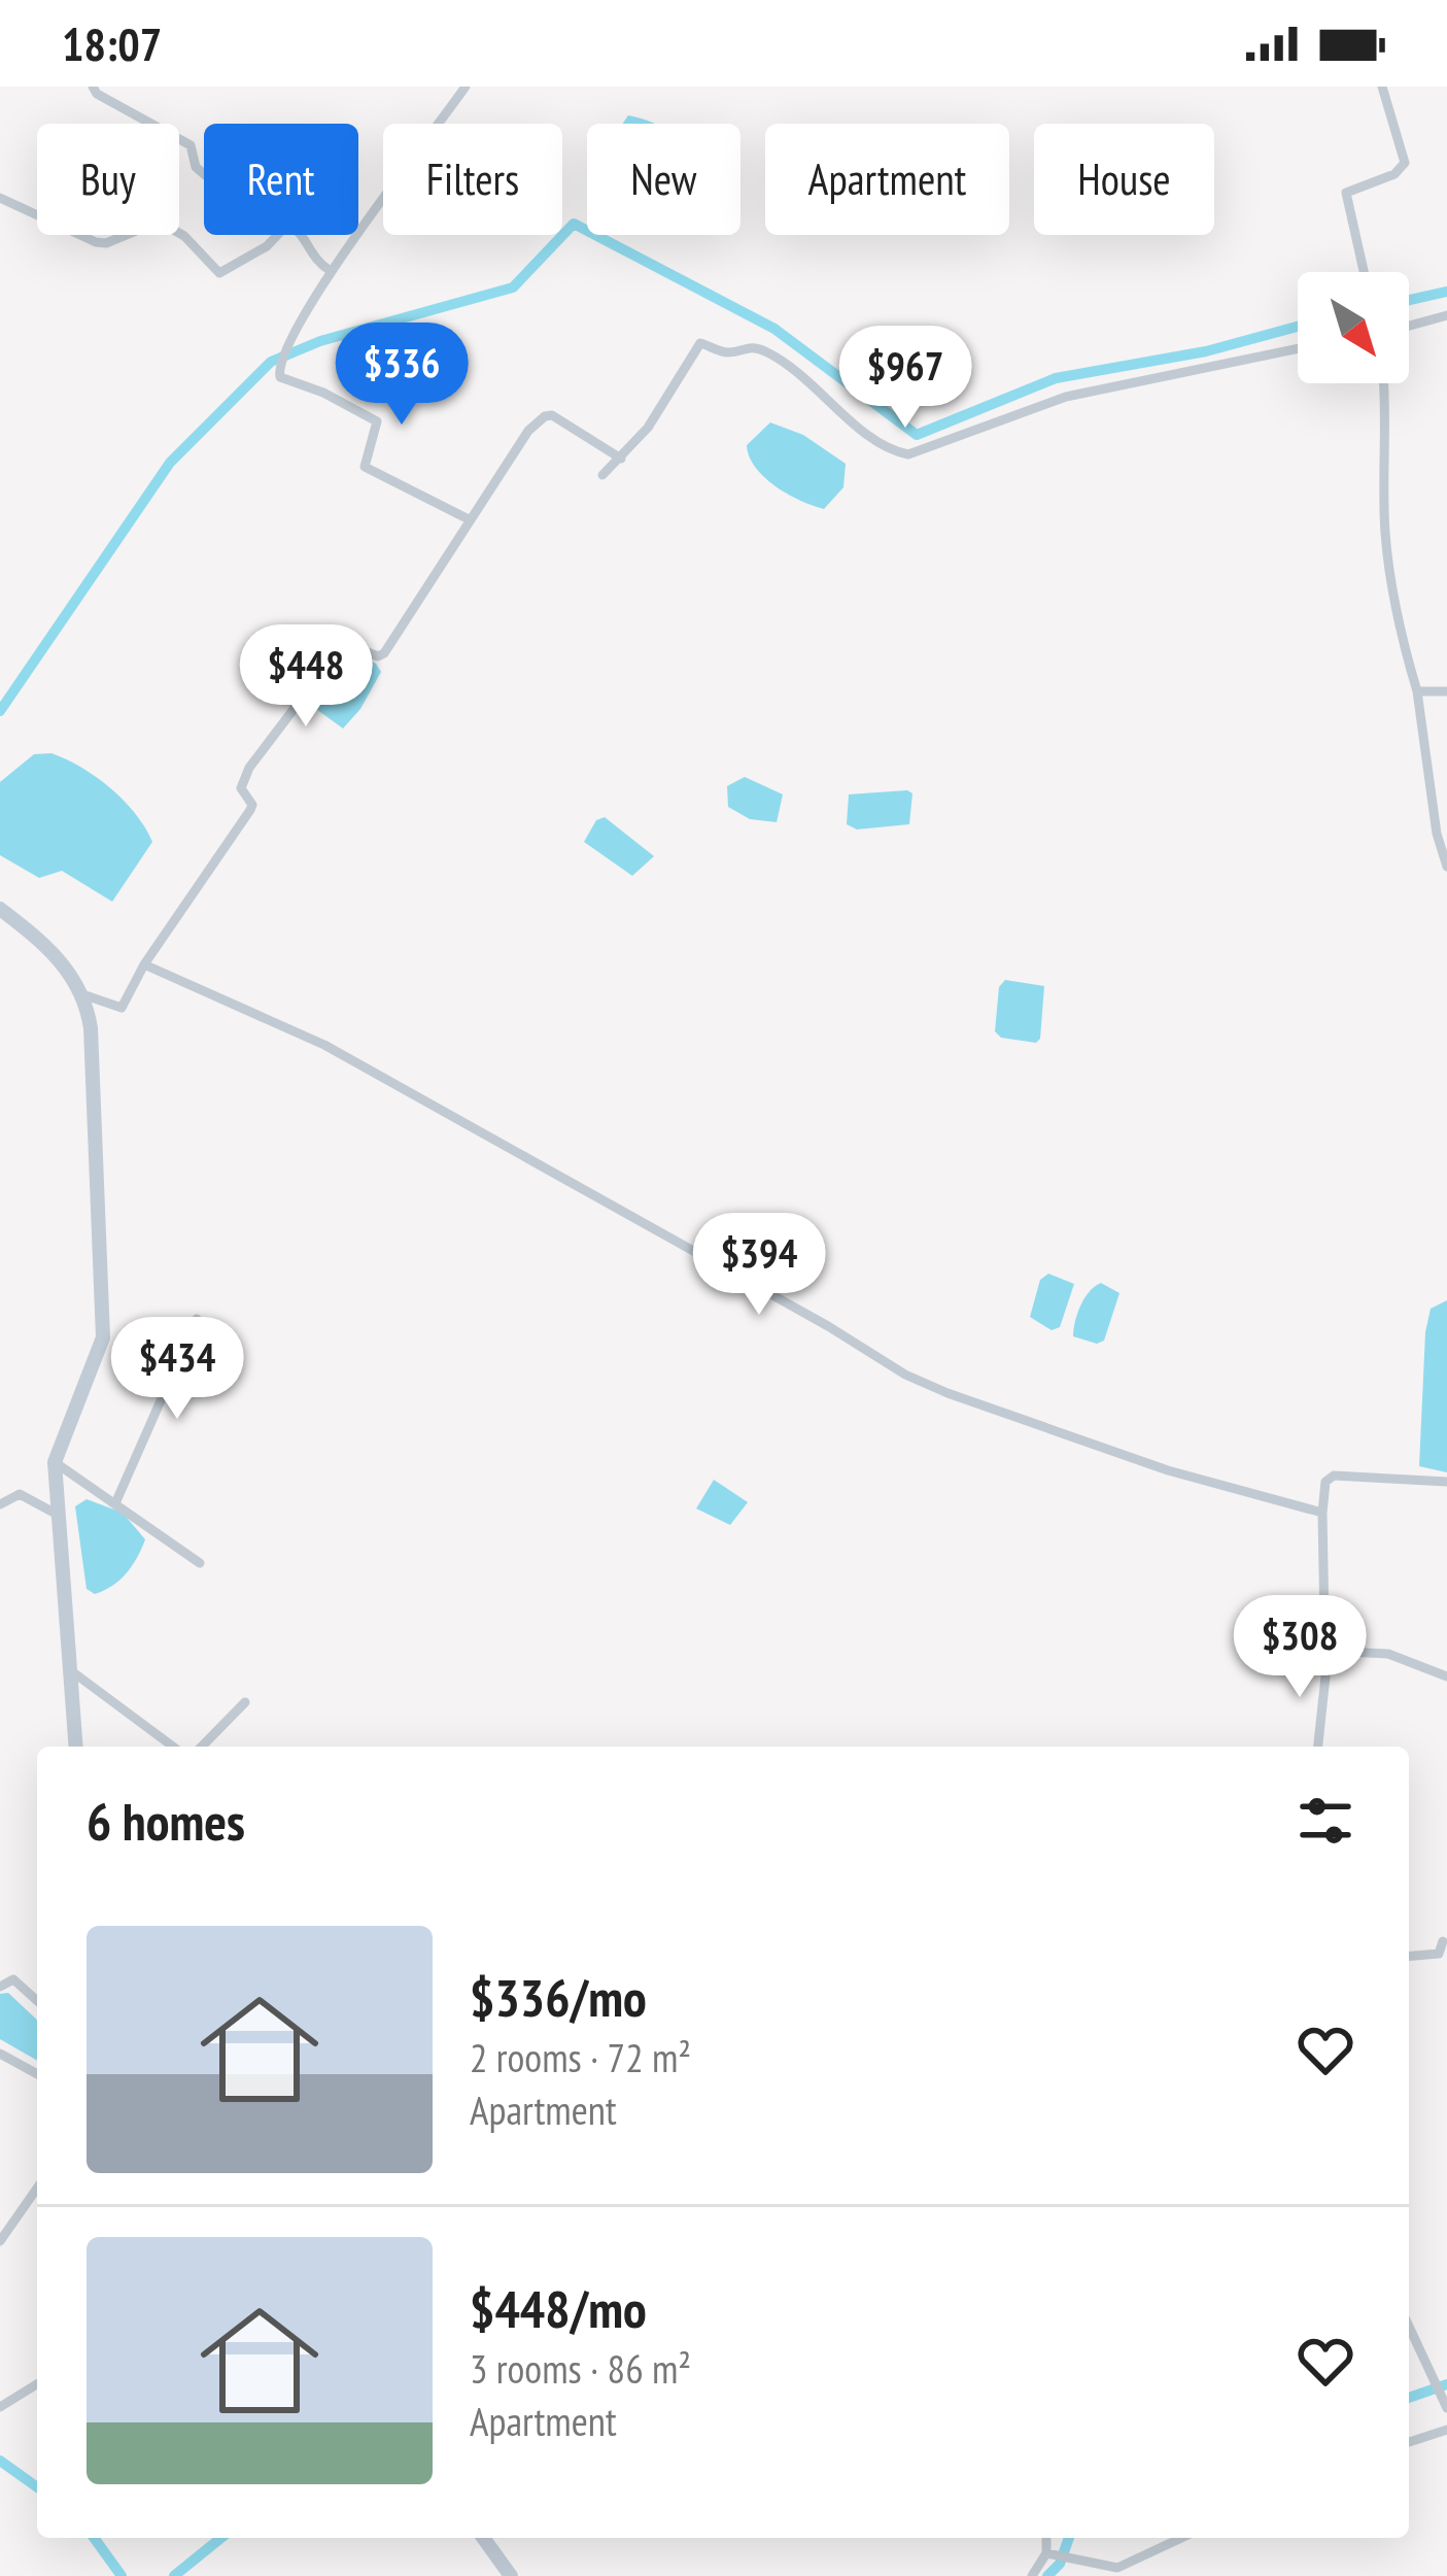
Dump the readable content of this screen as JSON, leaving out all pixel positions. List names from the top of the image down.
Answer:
{
  "north": "bottom right",
  "page": {
    "status": "18:07",
    "chip": [
      "Buy",
      "Rent",
      "Filters",
      "New",
      "Apartment",
      "House"
    ],
    "price": [
      "$336",
      "$967",
      "$448",
      "$394",
      "$434",
      "$308"
    ],
    "heading": "6 homes",
    "list": [
      {
        "name": "$336/mo",
        "note": "2 rooms · 72 m² · Apartment"
      },
      {
        "name": "$448/mo",
        "note": "3 rooms · 86 m² · Apartment"
      }
    ]
  }
}
